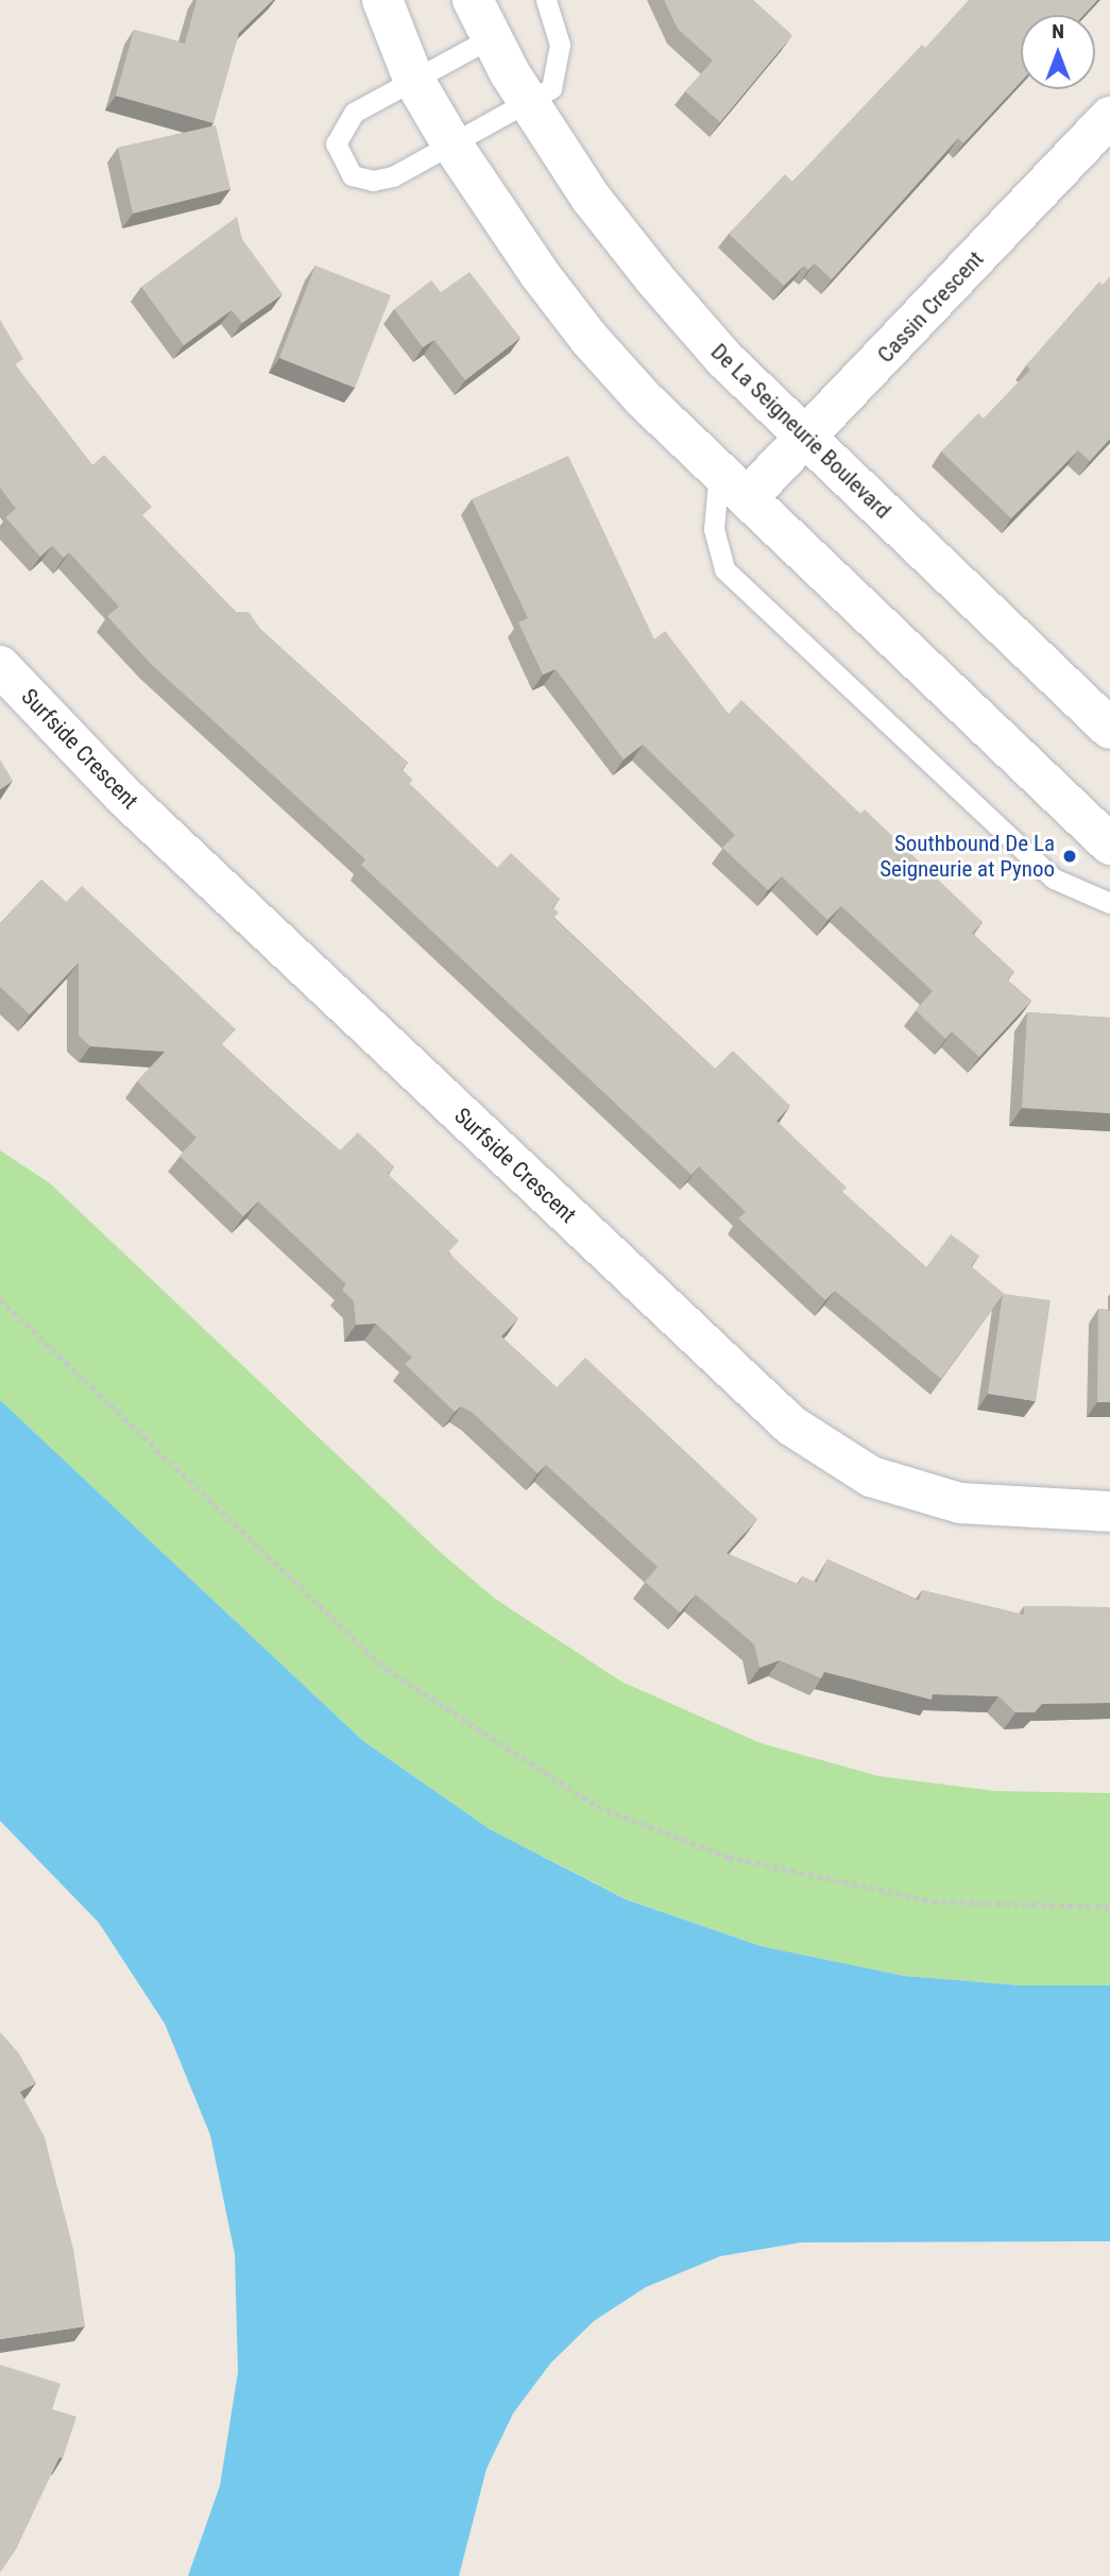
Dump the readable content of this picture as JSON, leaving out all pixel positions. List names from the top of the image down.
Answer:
{
  "streets": {
    "street": ["Cassin Crescent", "De La Seigneurie Boulevard", "Surfside Crescent"]
  },
  "crossings": [
    ["Cassin Crescent", "De La Seigneurie Boulevard"]
  ],
  "places": ["Southbound De La Seigneurie at Pynoo"],
  "north": "top"
}
